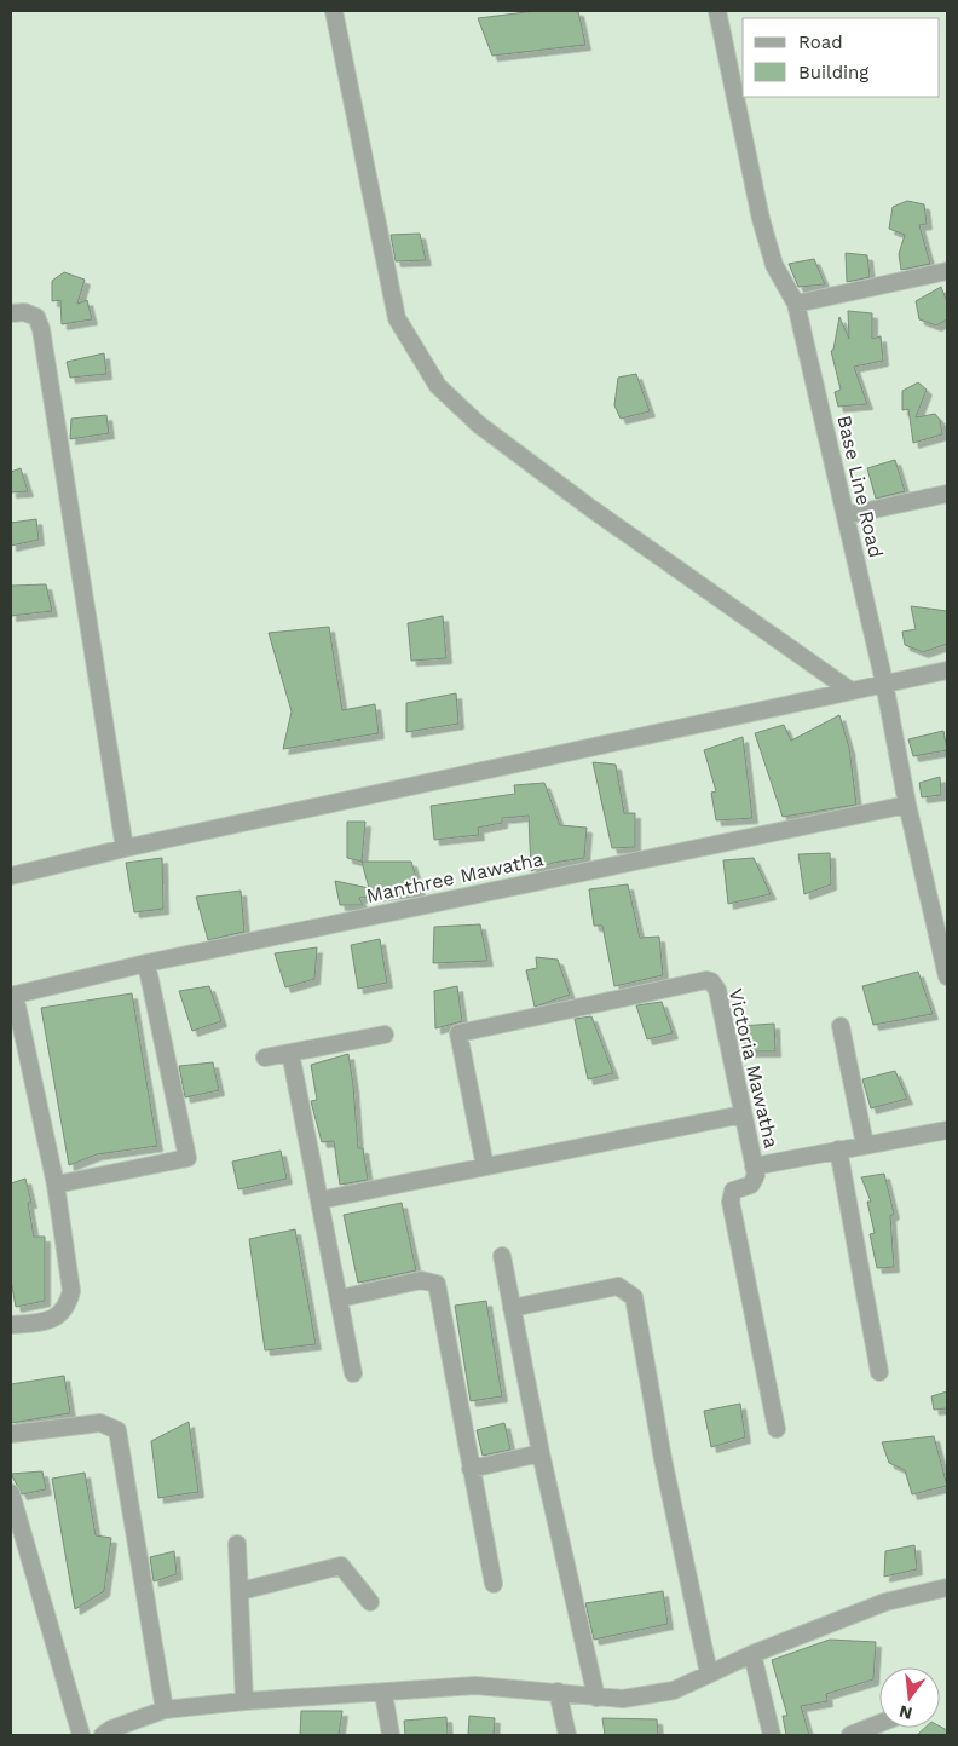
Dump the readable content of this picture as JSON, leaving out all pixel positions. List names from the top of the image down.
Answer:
{
  "streets": {
    "street": ["Base Line Road", "Manthree Mawatha", "Victoria Mawatha"]
  },
  "crossings": [
    ["Base Line Road", "Manthree Mawatha"]
  ],
  "legend": ["Road", "Building"],
  "north": "bottom"
}
